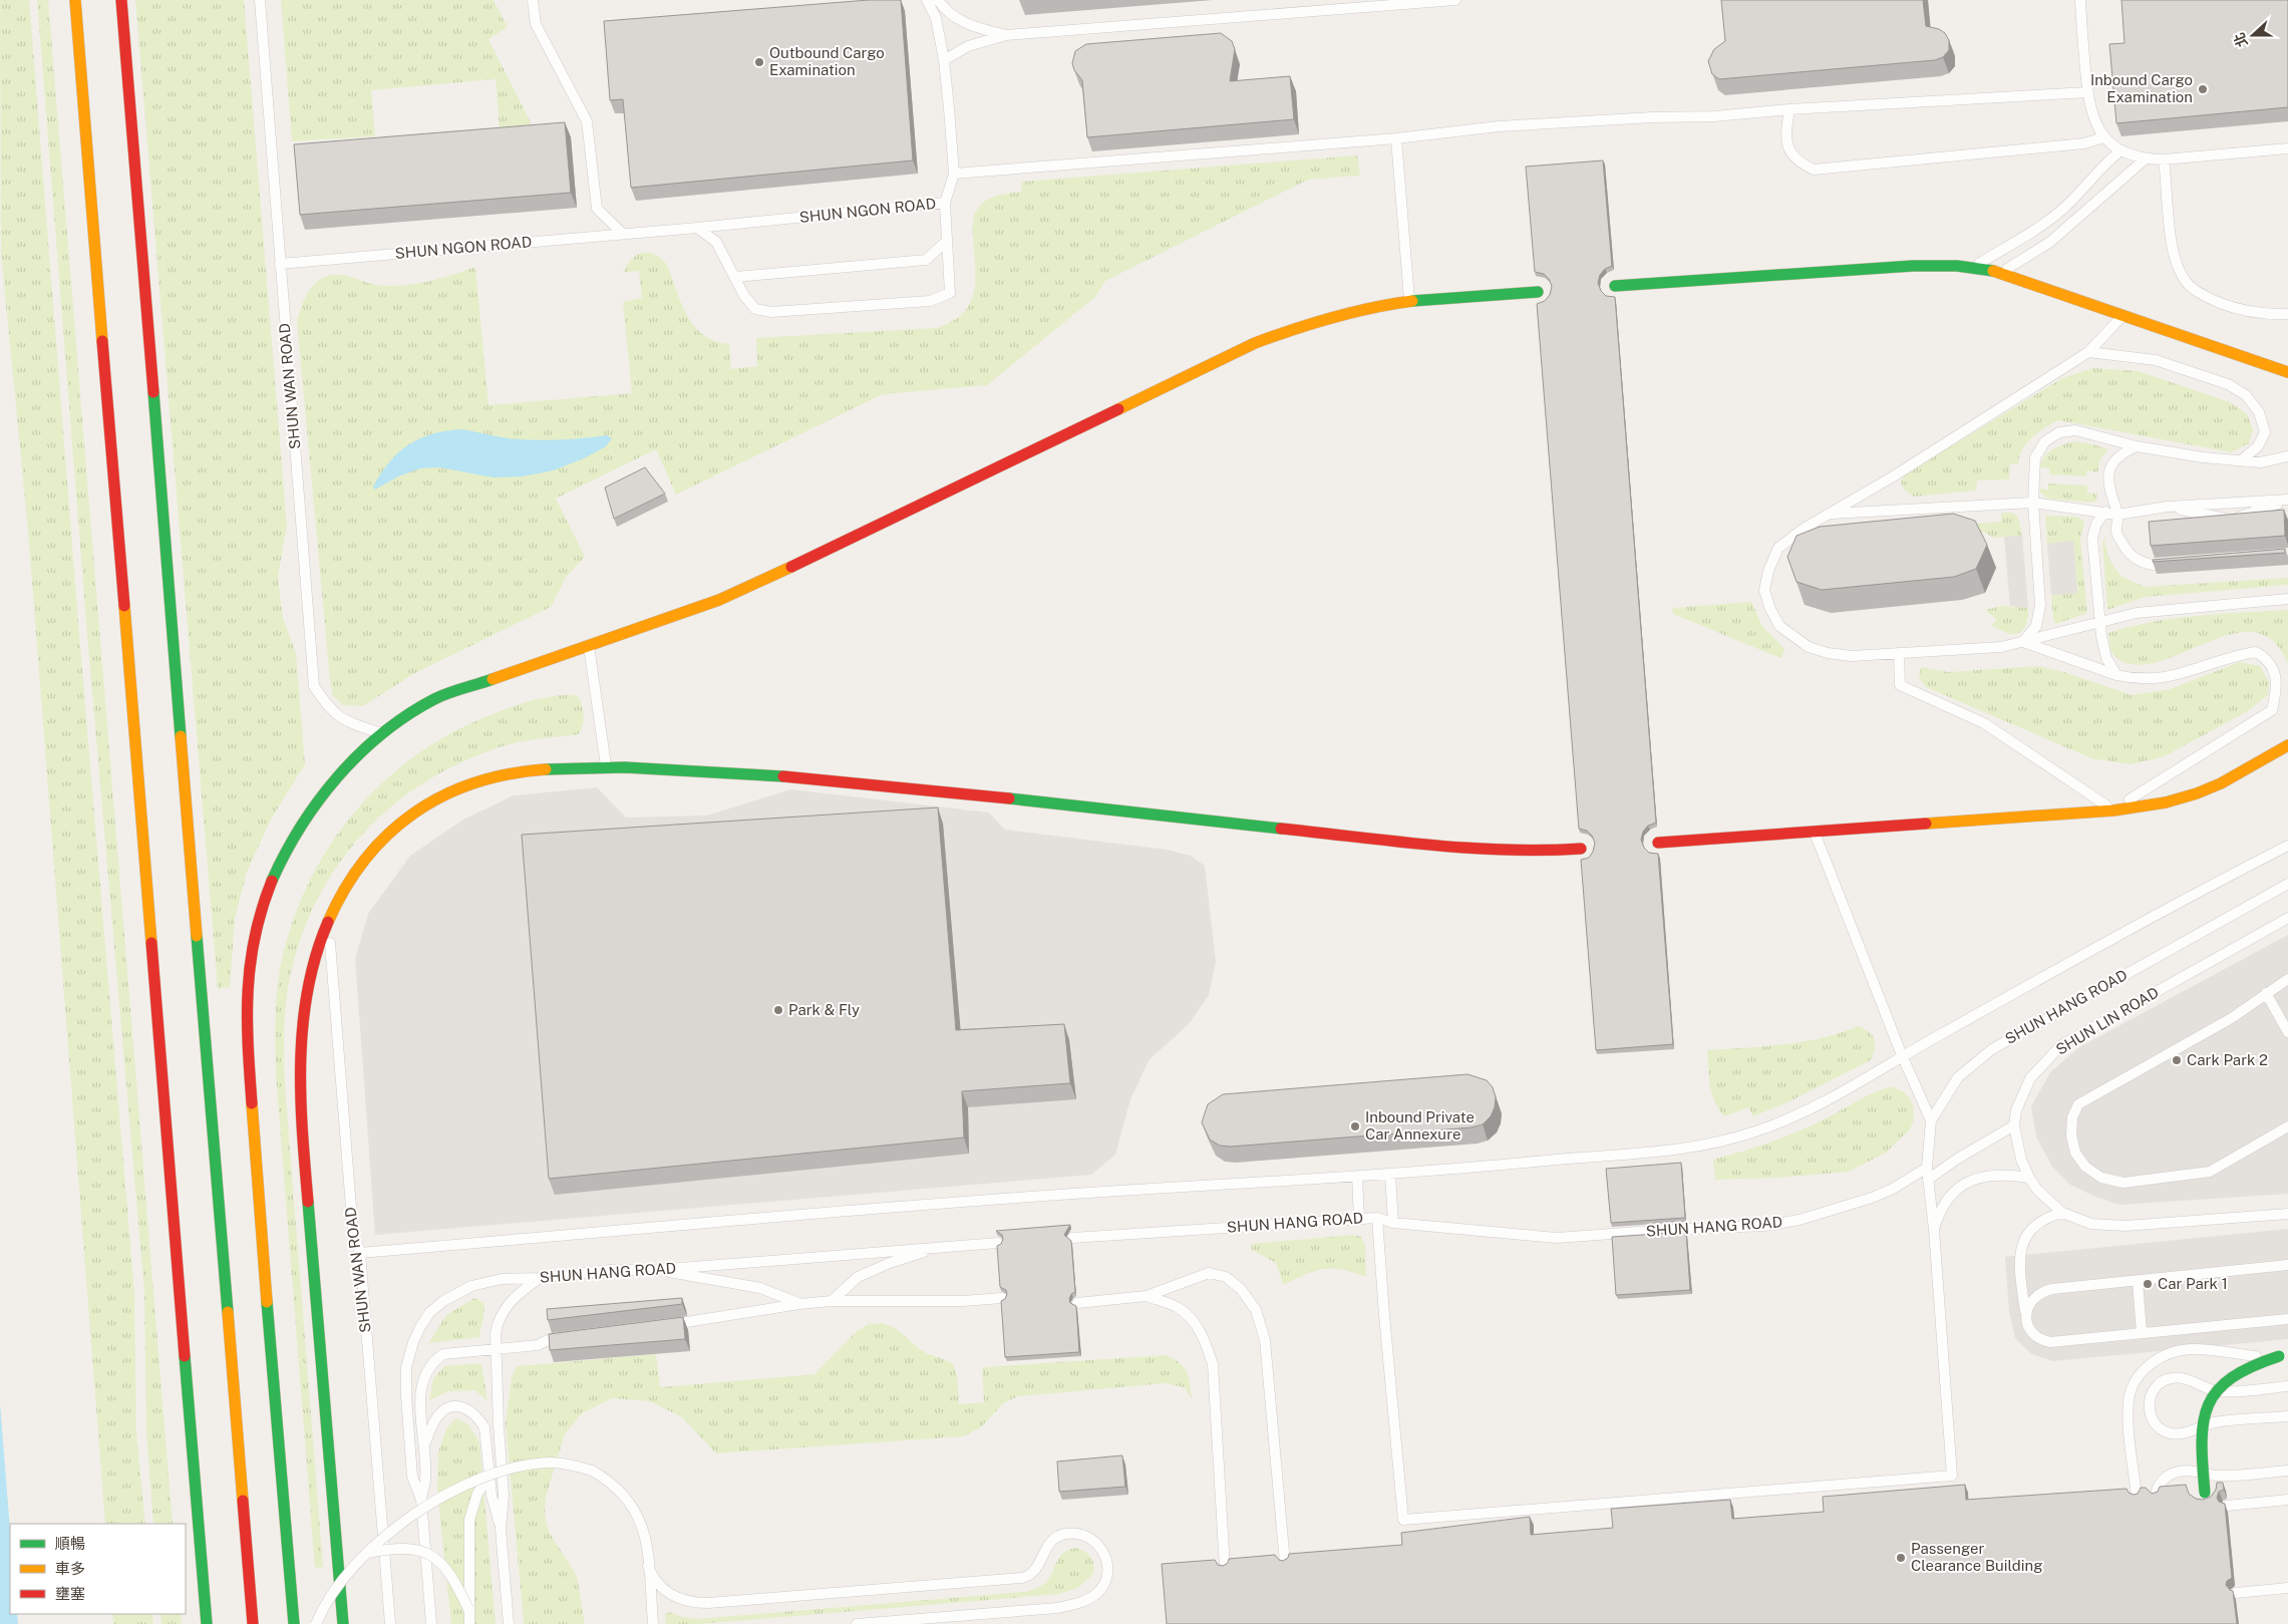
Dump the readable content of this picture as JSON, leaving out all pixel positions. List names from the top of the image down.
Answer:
{
  "streets": {
    "lane": [
      "SHUN NGON ROAD",
      "SHUN WAN ROAD",
      "SHUN HANG ROAD",
      "SHUN LIN ROAD"
    ]
  },
  "crossings": [
    ["SHUN NGON ROAD", "SHUN WAN ROAD"]
  ],
  "places": [
    "Outbound Cargo Examination",
    "Inbound Cargo Examination",
    "Park & Fly",
    "Cark Park 2",
    "Inbound Private Car Annexure",
    "Car Park 1",
    "Passenger Clearance Building"
  ],
  "legend": ["順暢", "車多", "壅塞"],
  "north": "left"
}
